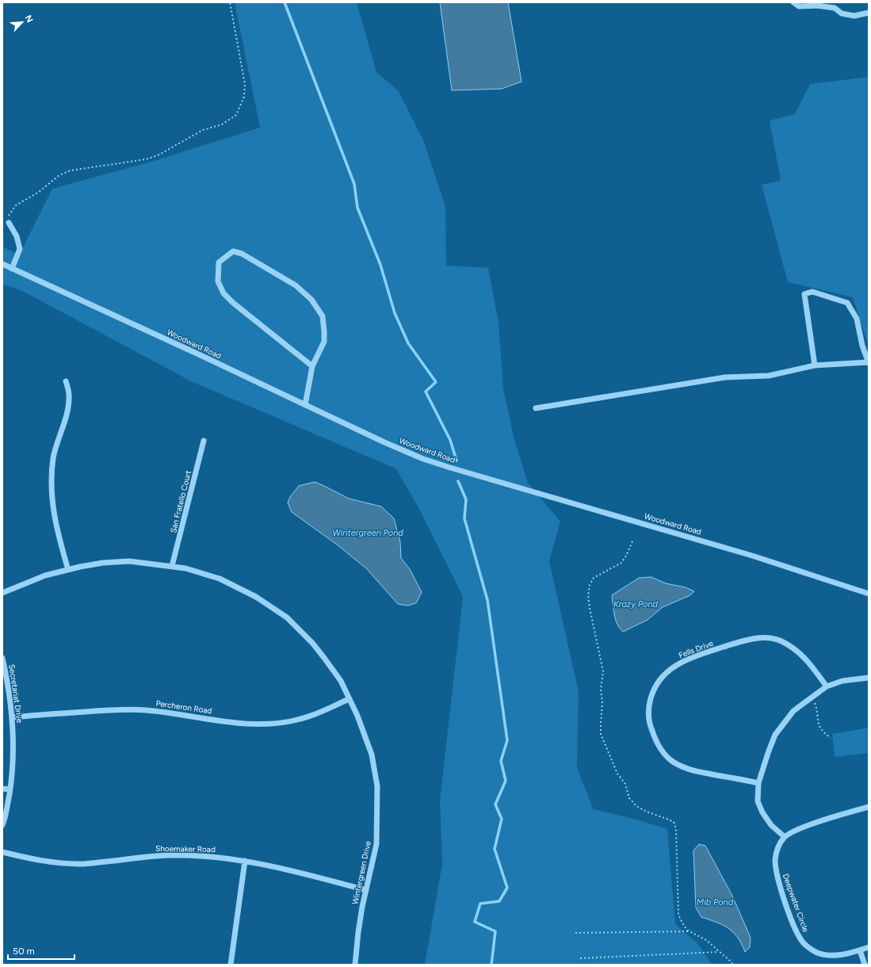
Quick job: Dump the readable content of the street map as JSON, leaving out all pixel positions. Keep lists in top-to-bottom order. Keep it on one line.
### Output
{"streets":{"street":["Woodward Road","San Fratello Court","Fells Drive","Secretariat Drive","Percheron Road","Shoemaker Road","Wintergreen Drive","Deepwater Circle"]},"crossings":[["San Fratello Court","Wintergreen Drive"],["Secretariat Drive","Percheron Road"],["Percheron Road","Wintergreen Drive"],["Shoemaker Road","Wintergreen Drive"]],"water":["Wintergreen Pond","Krazy Pond","Mib Pond"],"scale_bar":"50 m","north":"top right"}
